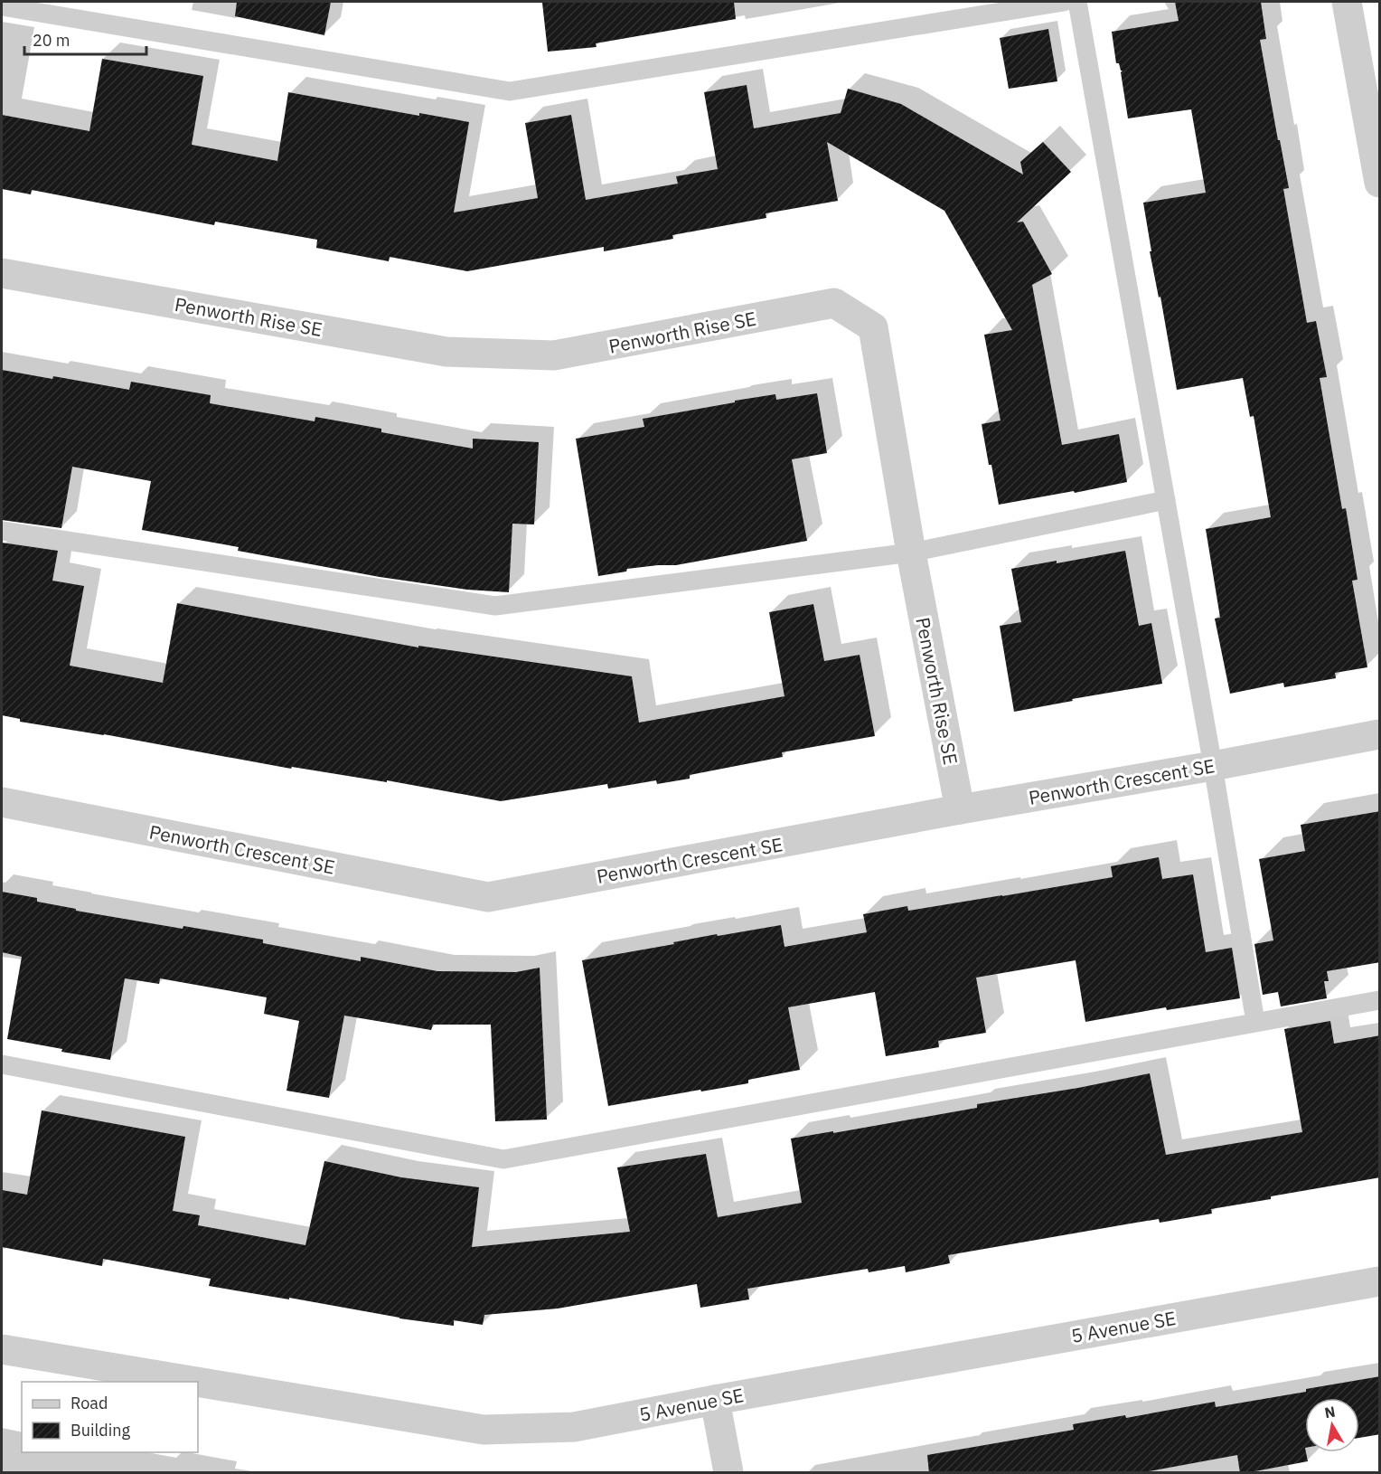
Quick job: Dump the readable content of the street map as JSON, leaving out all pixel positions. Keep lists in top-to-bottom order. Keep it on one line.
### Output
{"streets":{"street":["Penworth Rise SE","Penworth Crescent SE","5 Avenue SE"]},"crossings":[["Penworth Rise SE","Penworth Crescent SE"]],"legend":["Road","Building"],"scale_bar":"20 m","north":"top"}
